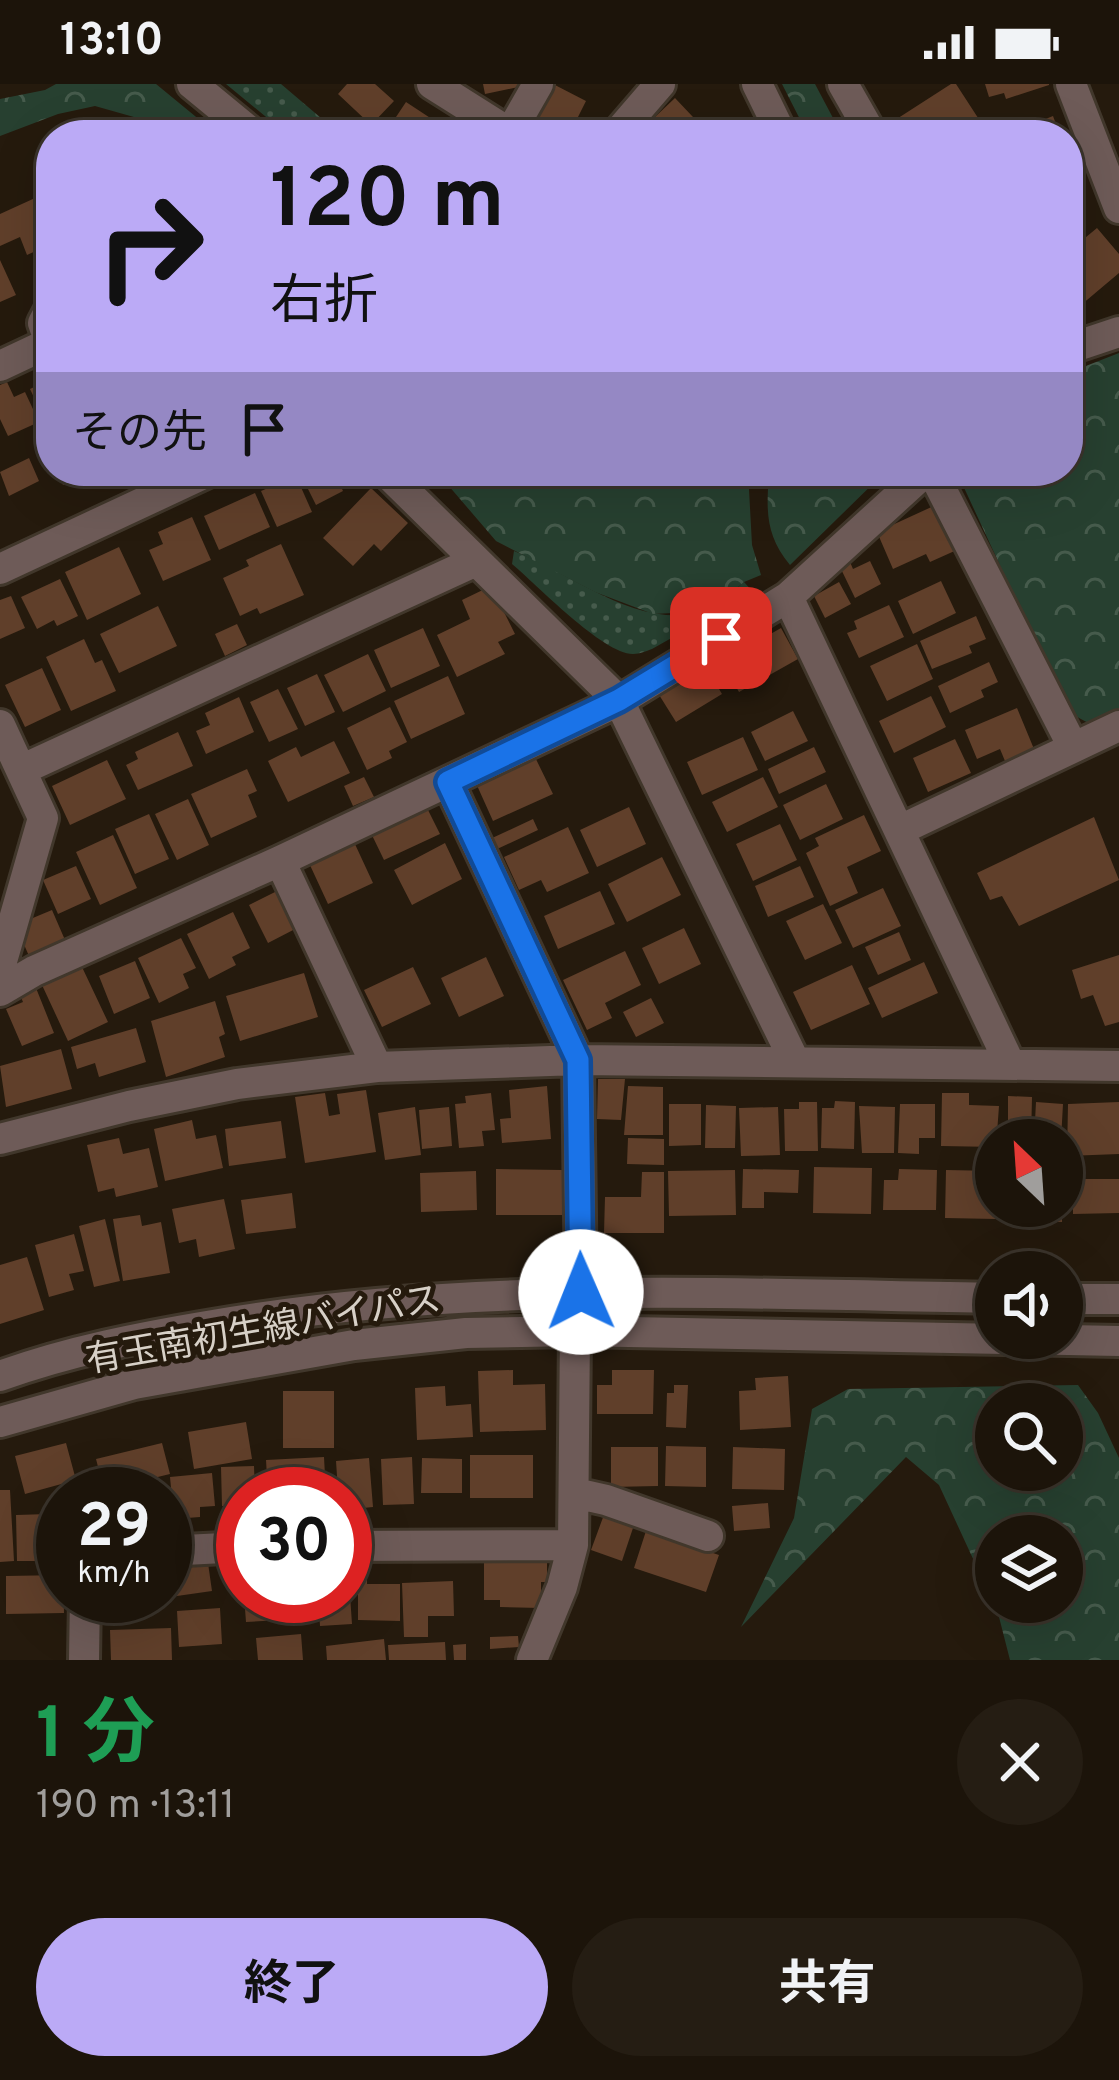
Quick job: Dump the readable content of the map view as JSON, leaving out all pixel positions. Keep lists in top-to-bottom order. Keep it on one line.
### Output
{"streets":{"street":["有玉南初生線バイパス"]},"north":"top left","page":{"status":"13:10","turn":["120 m","右折"],"then":"その先","speed":"29 km/h","limit":"30","heading":["1 分","190 m · 13:11"],"buttons":["終了","共有"]}}
